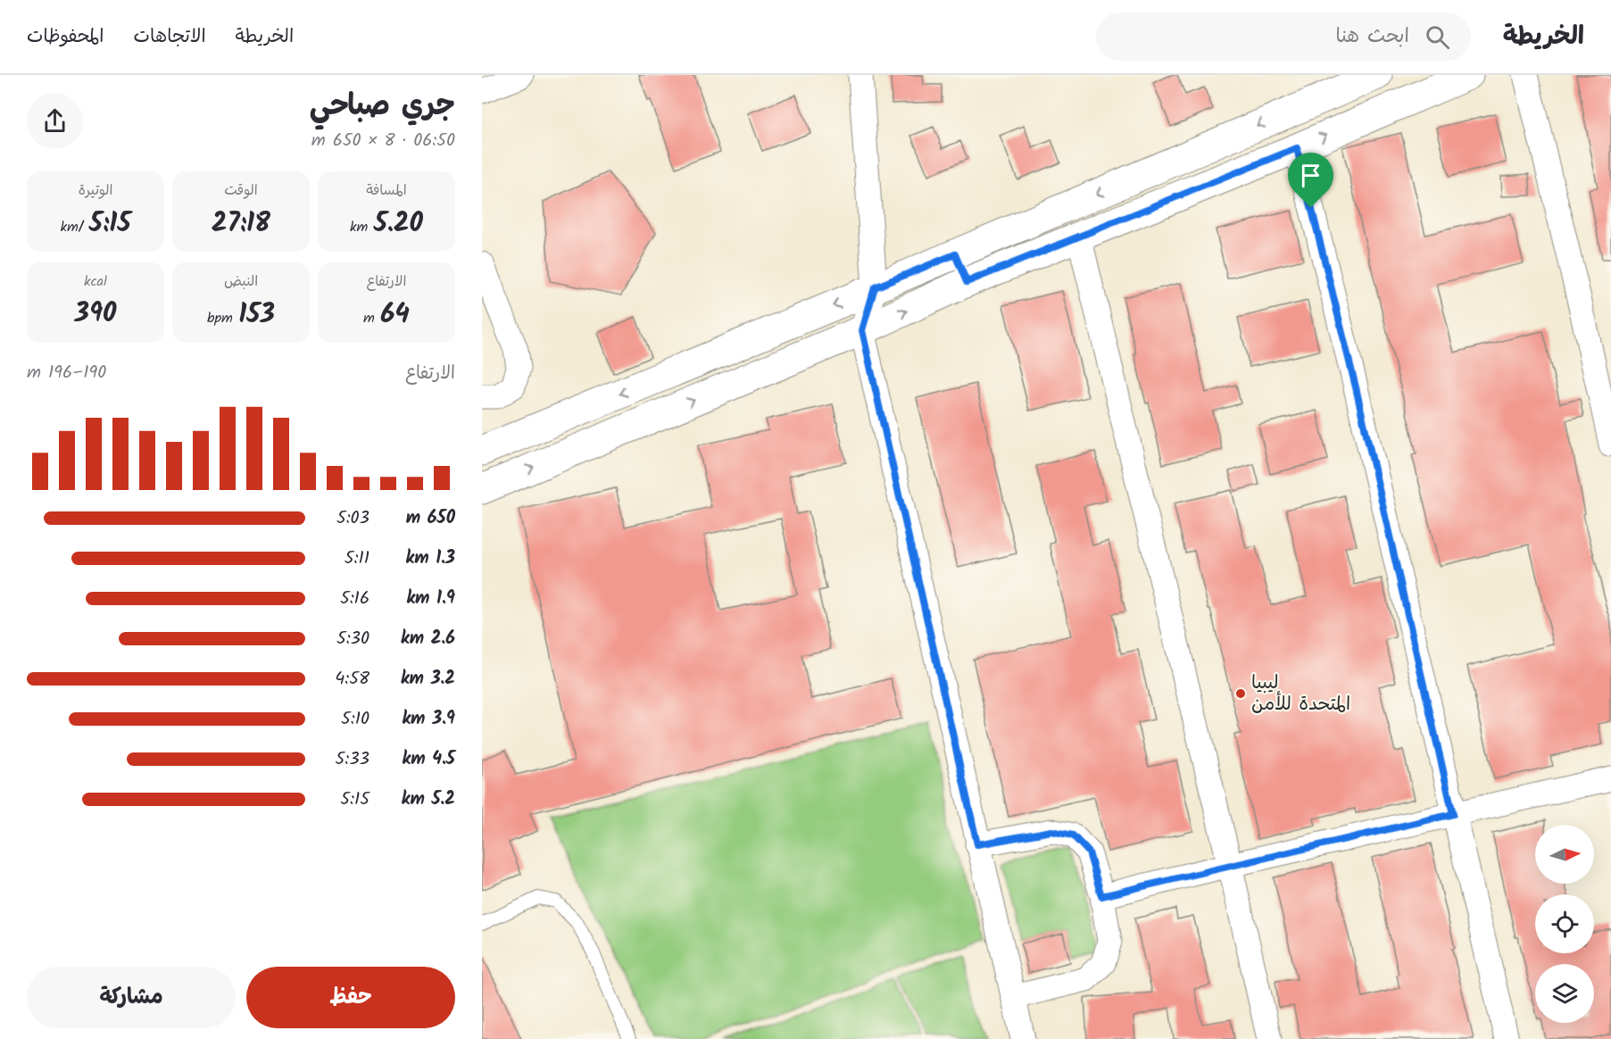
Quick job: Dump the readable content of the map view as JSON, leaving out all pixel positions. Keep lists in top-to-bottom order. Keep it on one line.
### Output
{"places":["ليبيا المتحدة للأمن"],"north":"right","page":{"header":"الخريطة","search":"ابحث هنا","nav":["الخريطة","الاتجاهات","المحفوظات"],"heading":["جري صباحي","06:50 · 8 × 650 m"],"stats":[["المسافة","5.20 km"],["الوقت","27:18"],["الوتيرة","5:15 /km"],["الارتفاع","64 m"],["النبض","153 bpm"],["kcal","390"]],"chart":["الارتفاع","190–196 m"],"list":[{"name":"650 m","note":"5:03"},{"name":"1.3 km","note":"5:11"},{"name":"1.9 km","note":"5:16"},{"name":"2.6 km","note":"5:30"},{"name":"3.2 km","note":"4:58"},{"name":"3.9 km","note":"5:10"},{"name":"4.5 km","note":"5:33"},{"name":"5.2 km","note":"5:15"}],"buttons":["حفظ","مشاركة"]}}
